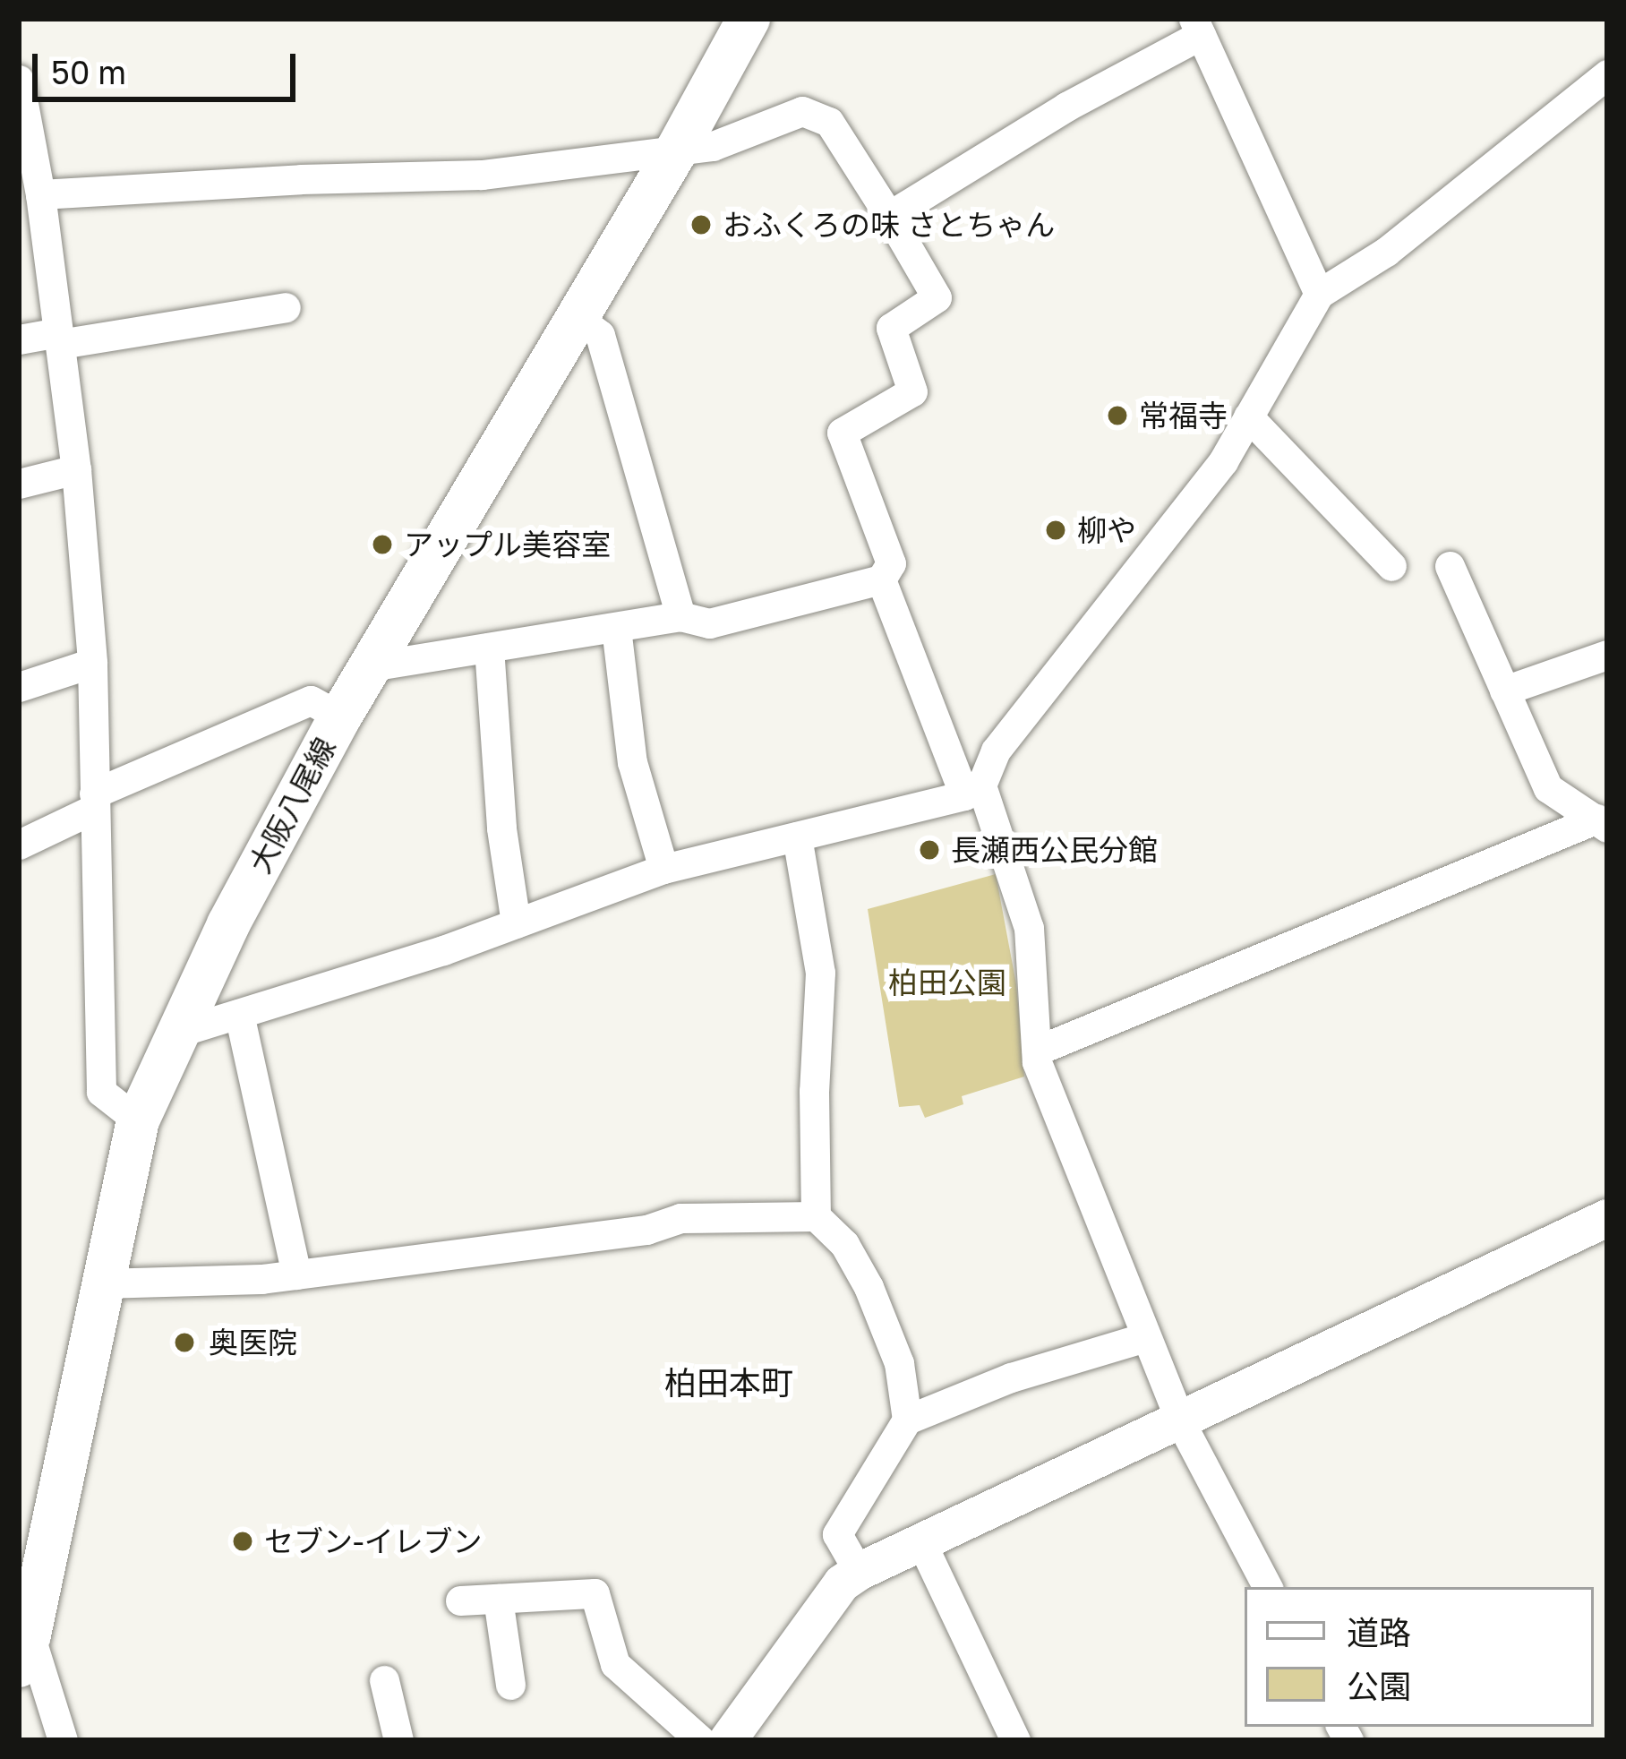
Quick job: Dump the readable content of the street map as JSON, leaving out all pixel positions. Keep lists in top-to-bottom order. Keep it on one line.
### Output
{"streets":{"main road":["大阪八尾線"]},"districts":["柏田本町"],"parks":["柏田公園"],"places":["おふくろの味 さとちゃん","常福寺","柳や","アップル美容室","長瀬西公民分館","奥医院","セブン-イレブン"],"legend":["道路","公園"],"scale_bar":"50 m"}
